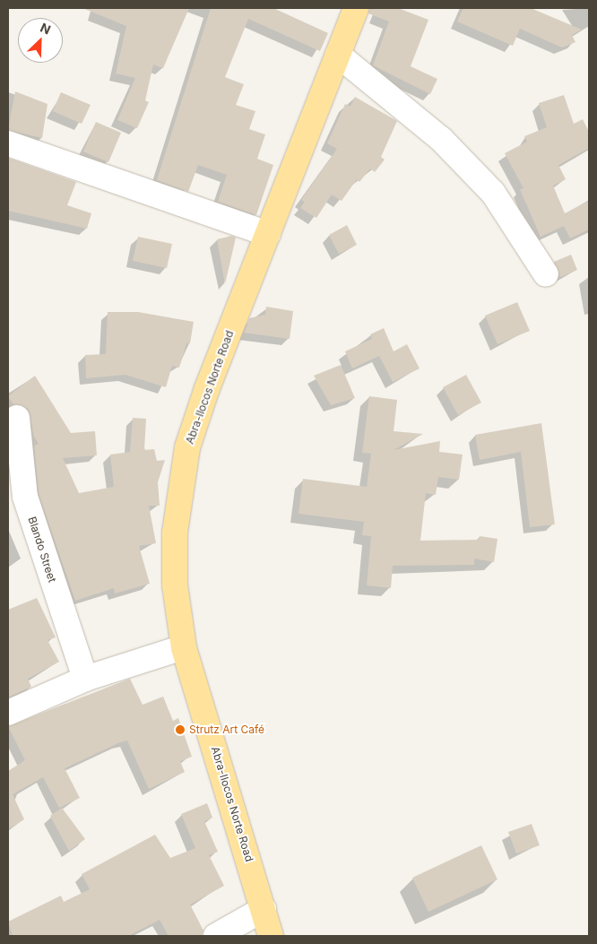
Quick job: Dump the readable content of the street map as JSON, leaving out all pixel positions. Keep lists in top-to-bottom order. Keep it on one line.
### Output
{"streets":{"main road":["Abra-Ilocos Norte Road"],"street":["Blando Street"]},"places":["Strutz Art Café"],"north":"top right"}
